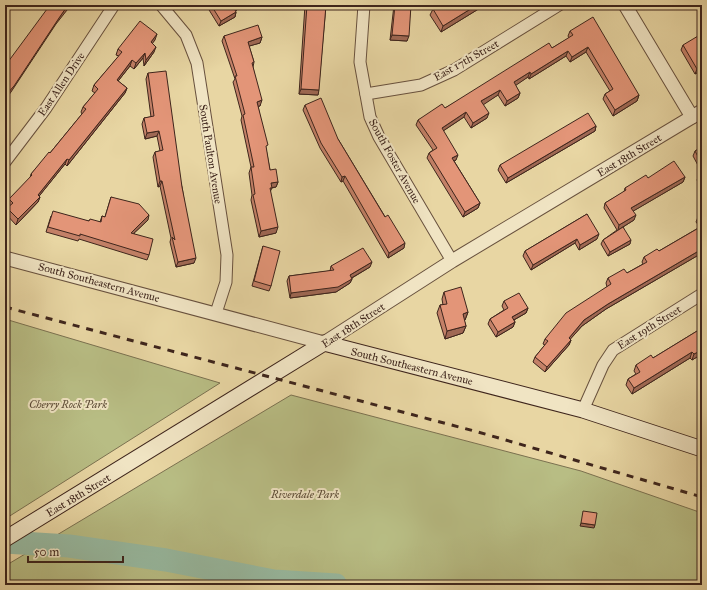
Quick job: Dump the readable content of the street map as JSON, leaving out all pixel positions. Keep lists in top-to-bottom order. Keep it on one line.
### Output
{"streets":{"main road":["East 18th Street","South Southeastern Avenue"],"street":["East 17th Street","East Allen Drive","South Paulton Avenue","South Foster Avenue","East 19th Street"]},"crossings":[["East 17th Street","South Foster Avenue"],["South Paulton Avenue","South Southeastern Avenue"],["East 18th Street","South Foster Avenue"],["East 18th Street","South Southeastern Avenue"],["South Southeastern Avenue","East 19th Street"]],"parks":["Cherry Rock Park","Riverdale Park"],"scale_bar":"50 m"}
